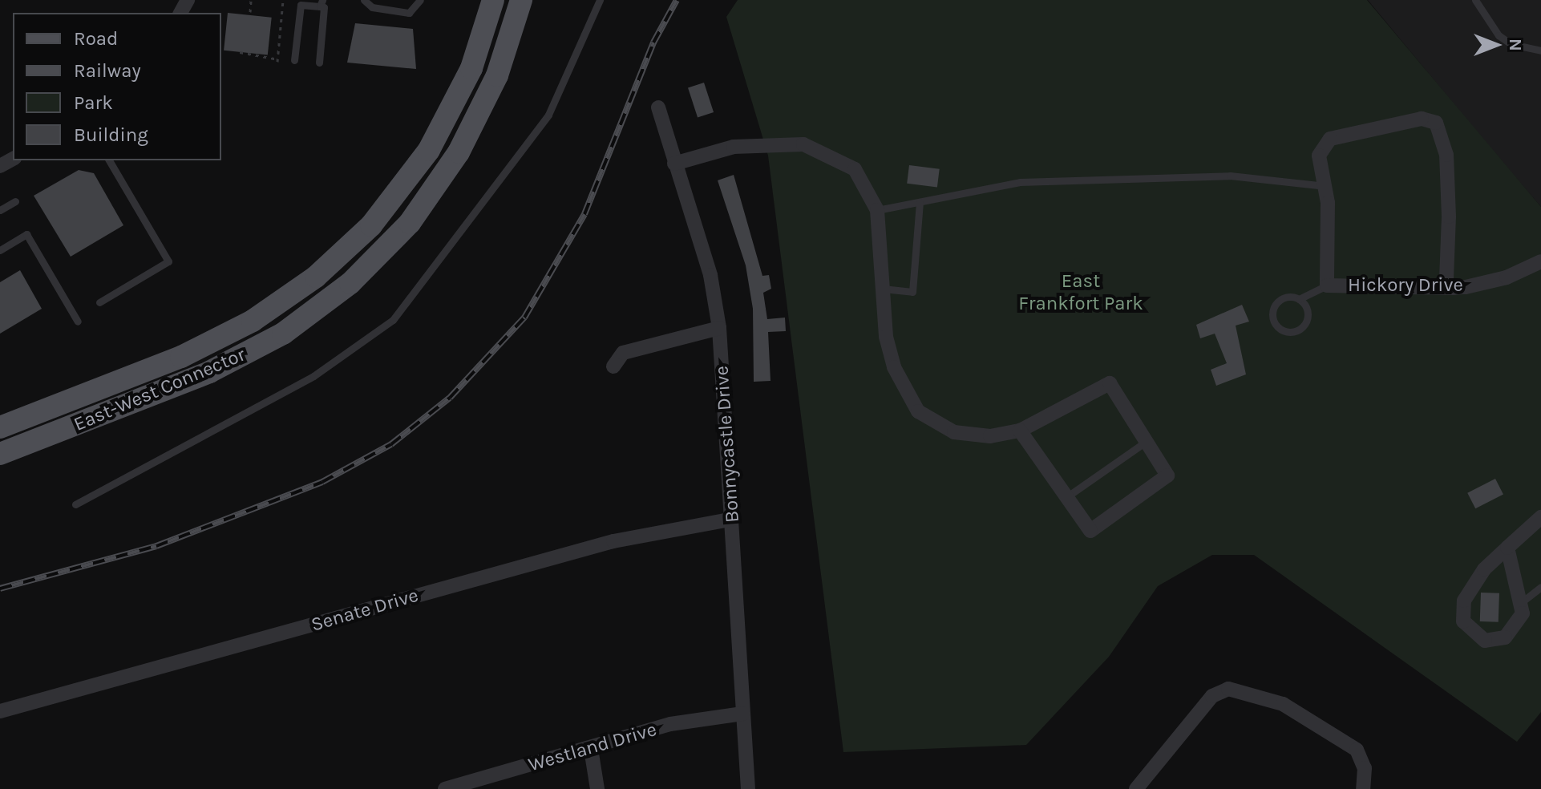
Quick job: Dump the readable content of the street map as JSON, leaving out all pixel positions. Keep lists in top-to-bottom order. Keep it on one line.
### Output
{"streets":{"main road":["East-West Connector"],"street":["Hickory Drive","Bonnycastle Drive","Senate Drive","Westland Drive"]},"crossings":[["Bonnycastle Drive","Senate Drive"],["Bonnycastle Drive","Westland Drive"]],"parks":["East Frankfort Park"],"legend":["Road","Railway","Park","Building"],"north":"right"}
